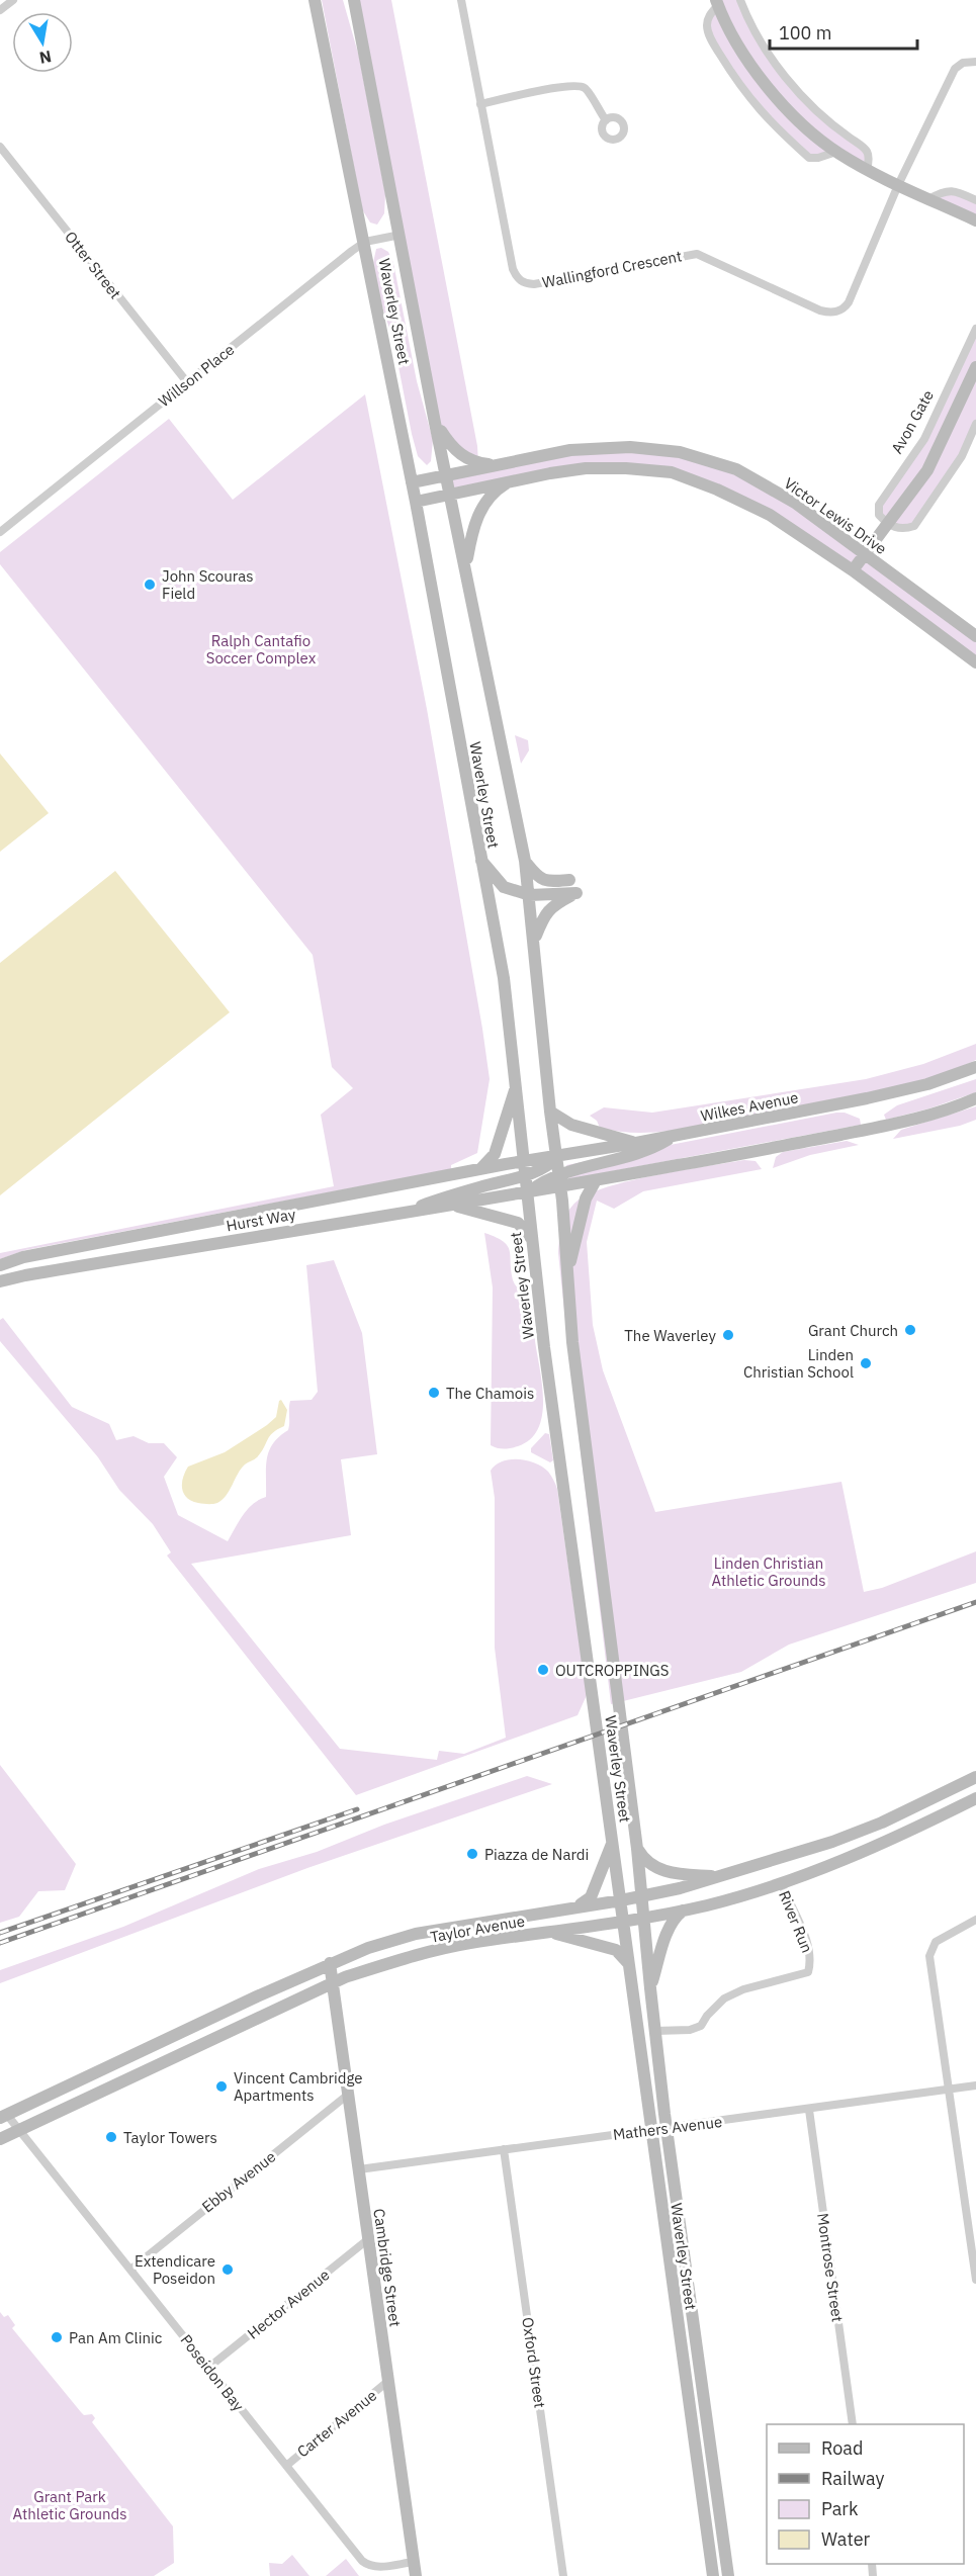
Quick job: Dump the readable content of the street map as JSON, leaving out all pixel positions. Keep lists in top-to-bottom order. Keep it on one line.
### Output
{"streets":{"main road":["Waverley Street","Victor Lewis Drive","Wilkes Avenue","Hurst Way","Taylor Avenue","Cambridge Street"],"street":["Otter Street","Wallingford Crescent","Willson Place","Avon Gate","River Run","Mathers Avenue","Ebby Avenue","Montrose Street","Hector Avenue","Oxford Street","Poseidon Bay","Carter Avenue"]},"crossings":[["Otter Street","Willson Place"],["Waverley Street","Willson Place"],["Waverley Street","Victor Lewis Drive"],["Waverley Street","Wilkes Avenue"],["Waverley Street","Hurst Way"],["Waverley Street","River Run"],["Waverley Street","Taylor Avenue"],["Waverley Street","Mathers Avenue"],["Wilkes Avenue","Hurst Way"],["River Run","Taylor Avenue"],["Taylor Avenue","Cambridge Street"],["Taylor Avenue","Poseidon Bay"],["Mathers Avenue","Cambridge Street"],["Mathers Avenue","Montrose Street"],["Mathers Avenue","Oxford Street"],["Ebby Avenue","Cambridge Street"],["Ebby Avenue","Poseidon Bay"],["Cambridge Street","Hector Avenue"],["Cambridge Street","Poseidon Bay"],["Cambridge Street","Carter Avenue"],["Hector Avenue","Poseidon Bay"],["Poseidon Bay","Carter Avenue"]],"parks":["Ralph Cantafio Soccer Complex","Linden Christian Athletic Grounds","Grant Park Athletic Grounds"],"places":["John Scouras Field","Grant Church","The Waverley","Linden Christian School","The Chamois","OUTCROPPINGS","Piazza de Nardi","Vincent Cambridge Apartments","Taylor Towers","Extendicare Poseidon","Pan Am Clinic"],"legend":["Road","Railway","Park","Water"],"scale_bar":"100 m","north":"bottom"}
